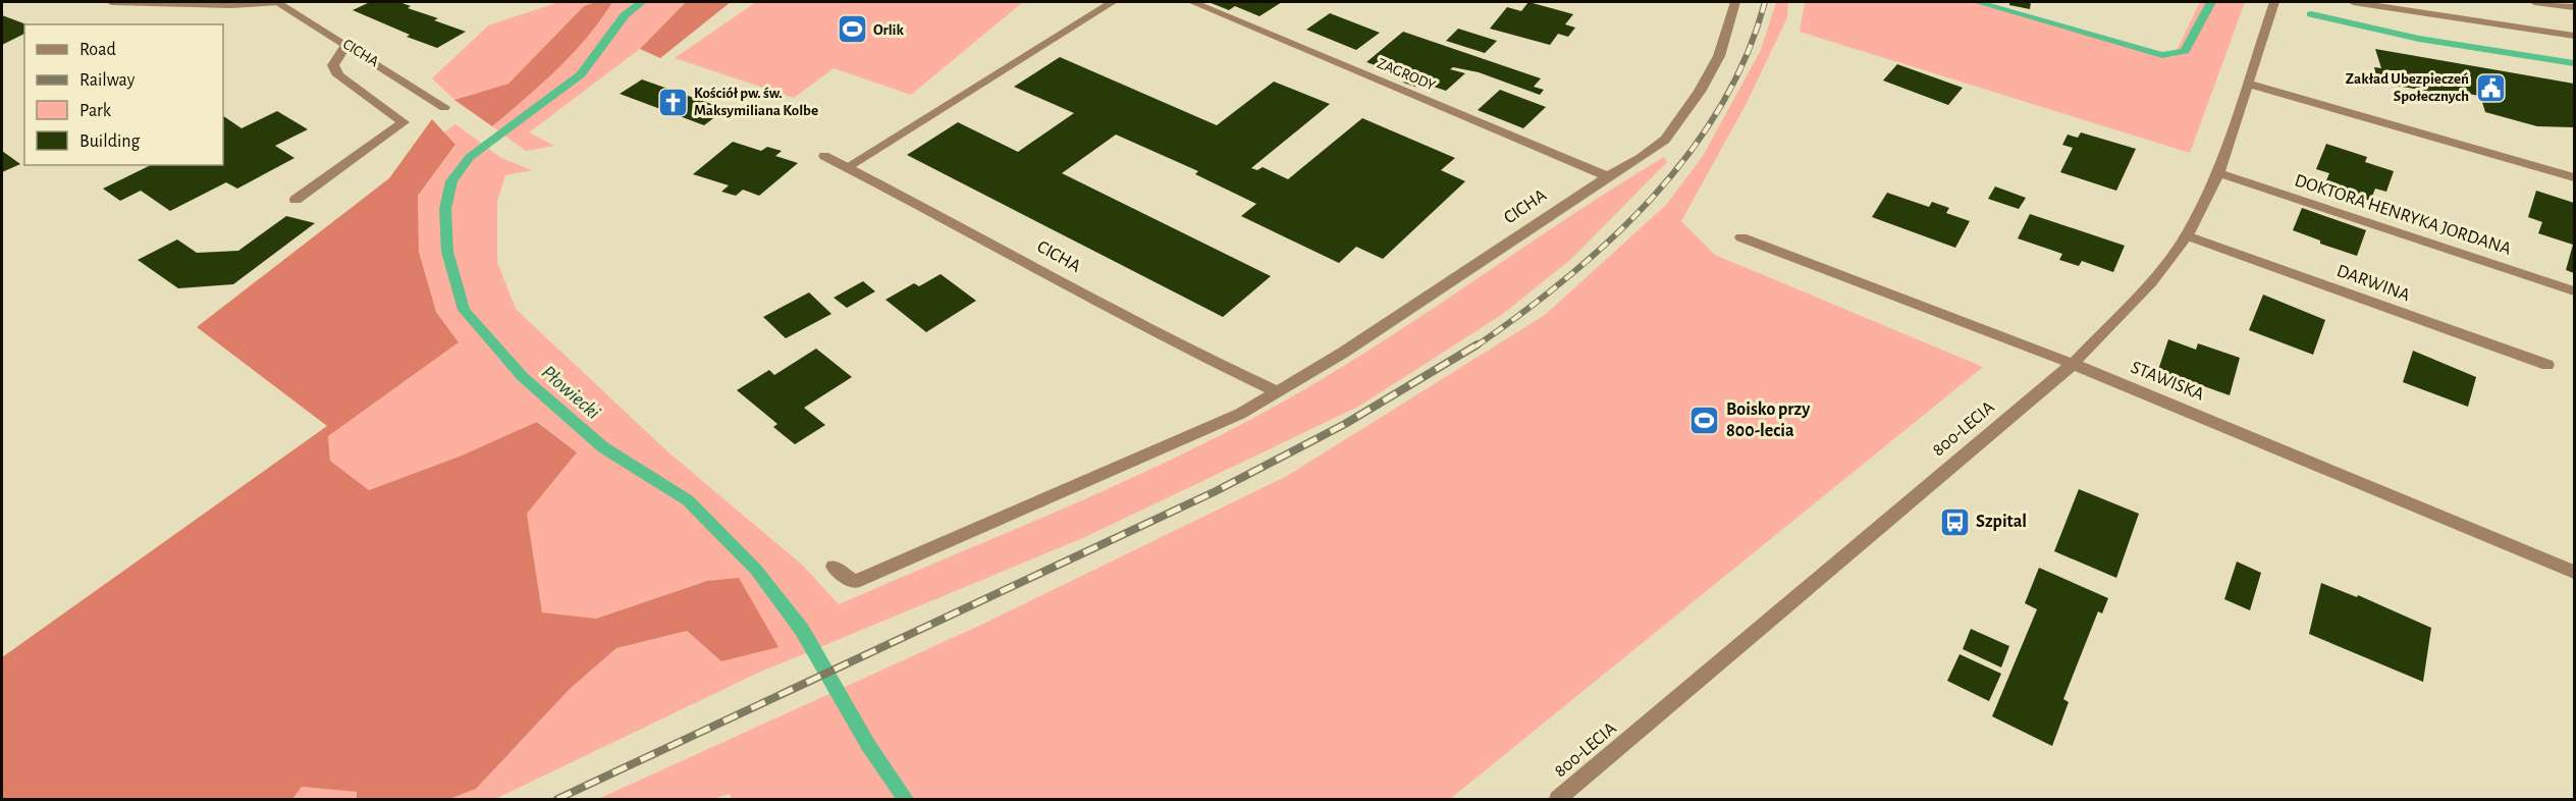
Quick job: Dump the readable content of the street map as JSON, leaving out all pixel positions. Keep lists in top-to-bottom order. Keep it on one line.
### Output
{"streets":{"street":["CICHA","ZAGRODY","DOKTORA HENRYKA JORDANA","DARWINA","STAWISKA","800-LECIA"]},"crossings":[["CICHA","ZAGRODY"],["DOKTORA HENRYKA JORDANA","800-LECIA"],["DARWINA","800-LECIA"],["STAWISKA","800-LECIA"]],"water":["Płowiecki"],"places":{"sports":["Orlik","Boisko przy 800-lecia"],"public building":["Zakład Ubezpieczeń Społecznych"],"church":["Kościół pw. św. Maksymiliana Kolbe"],"bus stop":["Szpital"]},"legend":["Road","Railway","Park","Building"]}
